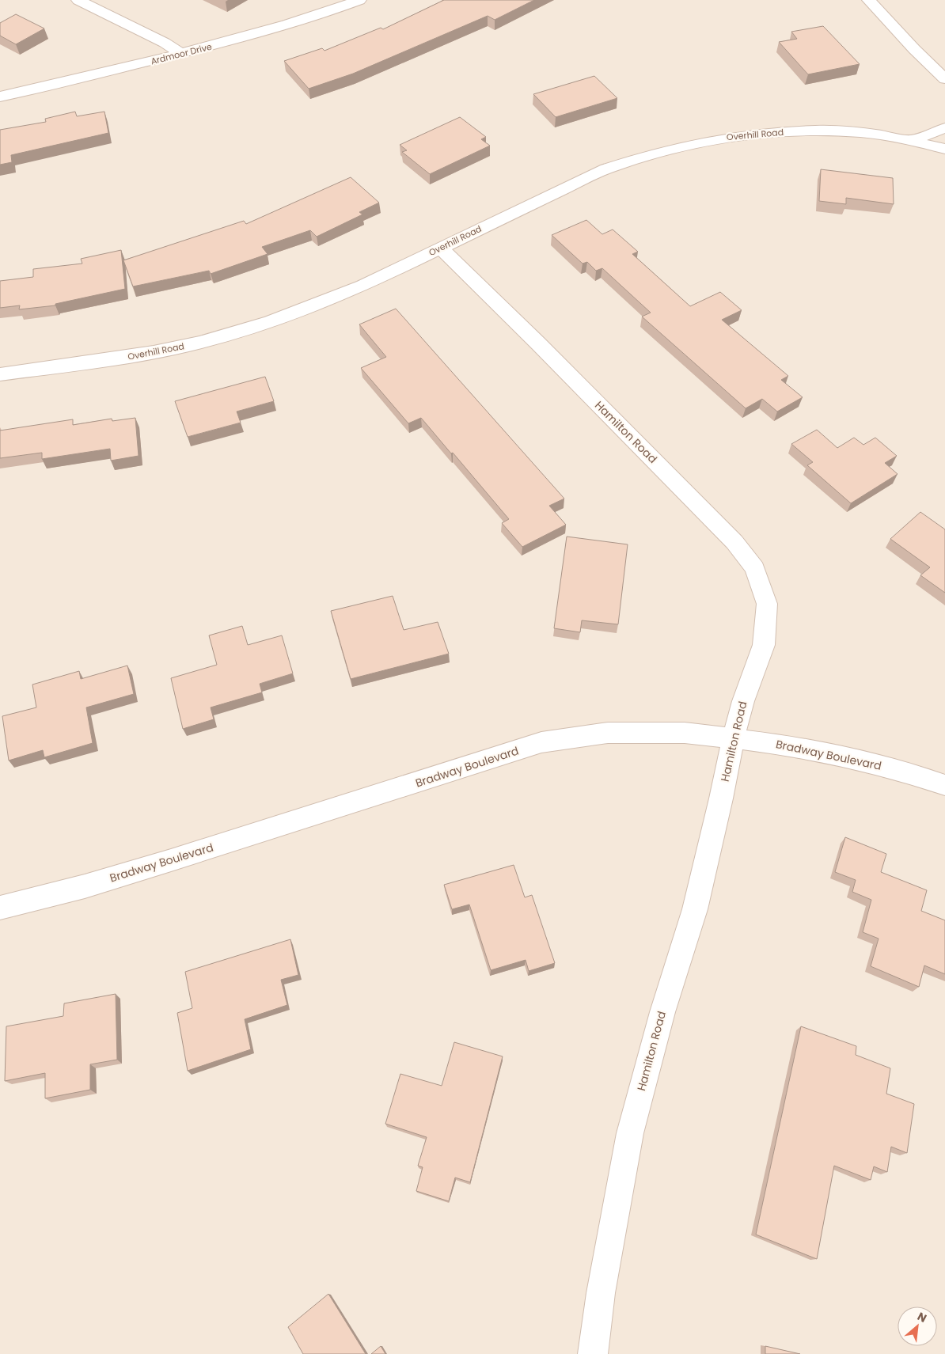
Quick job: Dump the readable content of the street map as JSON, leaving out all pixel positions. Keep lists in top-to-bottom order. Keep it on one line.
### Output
{"streets":{"street":["Ardmoor Drive","Overhill Road","Hamilton Road","Bradway Boulevard"]},"crossings":[["Overhill Road","Hamilton Road"],["Hamilton Road","Bradway Boulevard"]],"north":"top right"}
